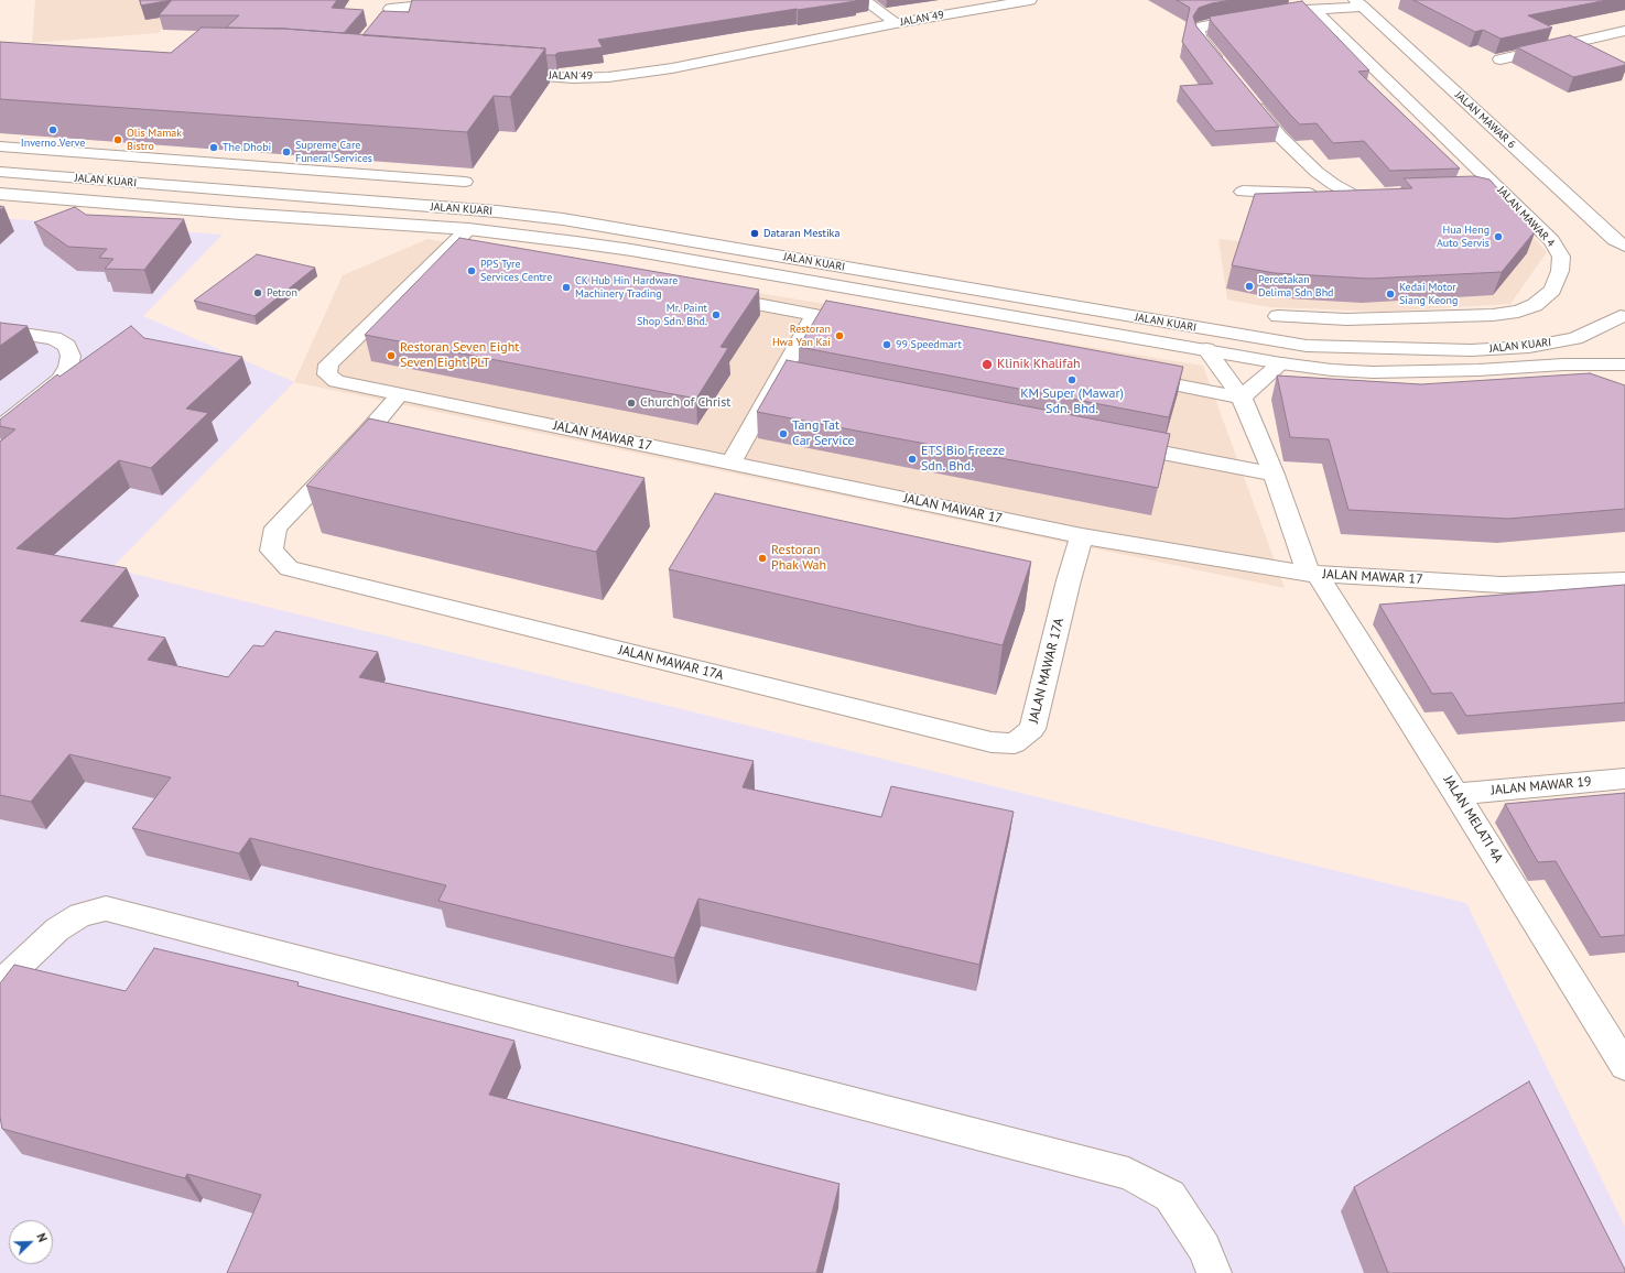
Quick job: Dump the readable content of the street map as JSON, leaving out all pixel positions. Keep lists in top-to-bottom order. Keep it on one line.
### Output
{"streets":{"street":["JALAN 49","JALAN MAWAR 6","JALAN KUARI","JALAN MAWAR 4","JALAN MAWAR 17","JALAN MAWAR 17A","JALAN MAWAR 19","JALAN MELATI 4A"]},"crossings":[["JALAN KUARI","JALAN MAWAR 17"],["JALAN MAWAR 17","JALAN MAWAR 17A"],["JALAN MAWAR 17","JALAN MELATI 4A"],["JALAN MAWAR 19","JALAN MELATI 4A"]],"places":["Inverno Verve","Olis Mamak Bistro","The Dhobi","Supreme Care Funeral Services","Dataran Mestika","Hua Heng Auto Servis","PPS Tyre Services Centre","Percetakan Delima Sdn Bhd","CK Hub Hin Hardware Machinery Trading","Petron","Kedai Motor Siang Keong","Mr. Paint Shop Sdn. Bhd.","Restoran Hwa Yan Kai","99 Speedmart","Restoran Seven Eight Seven Eight PLT","Klinik Khalifah","KM Super (Mawar) Sdn. Bhd.","Church of Christ","Tang Tat Car Service","ETS Bio Freeze Sdn. Bhd.","Restoran Phak Wah"],"north":"top right"}
